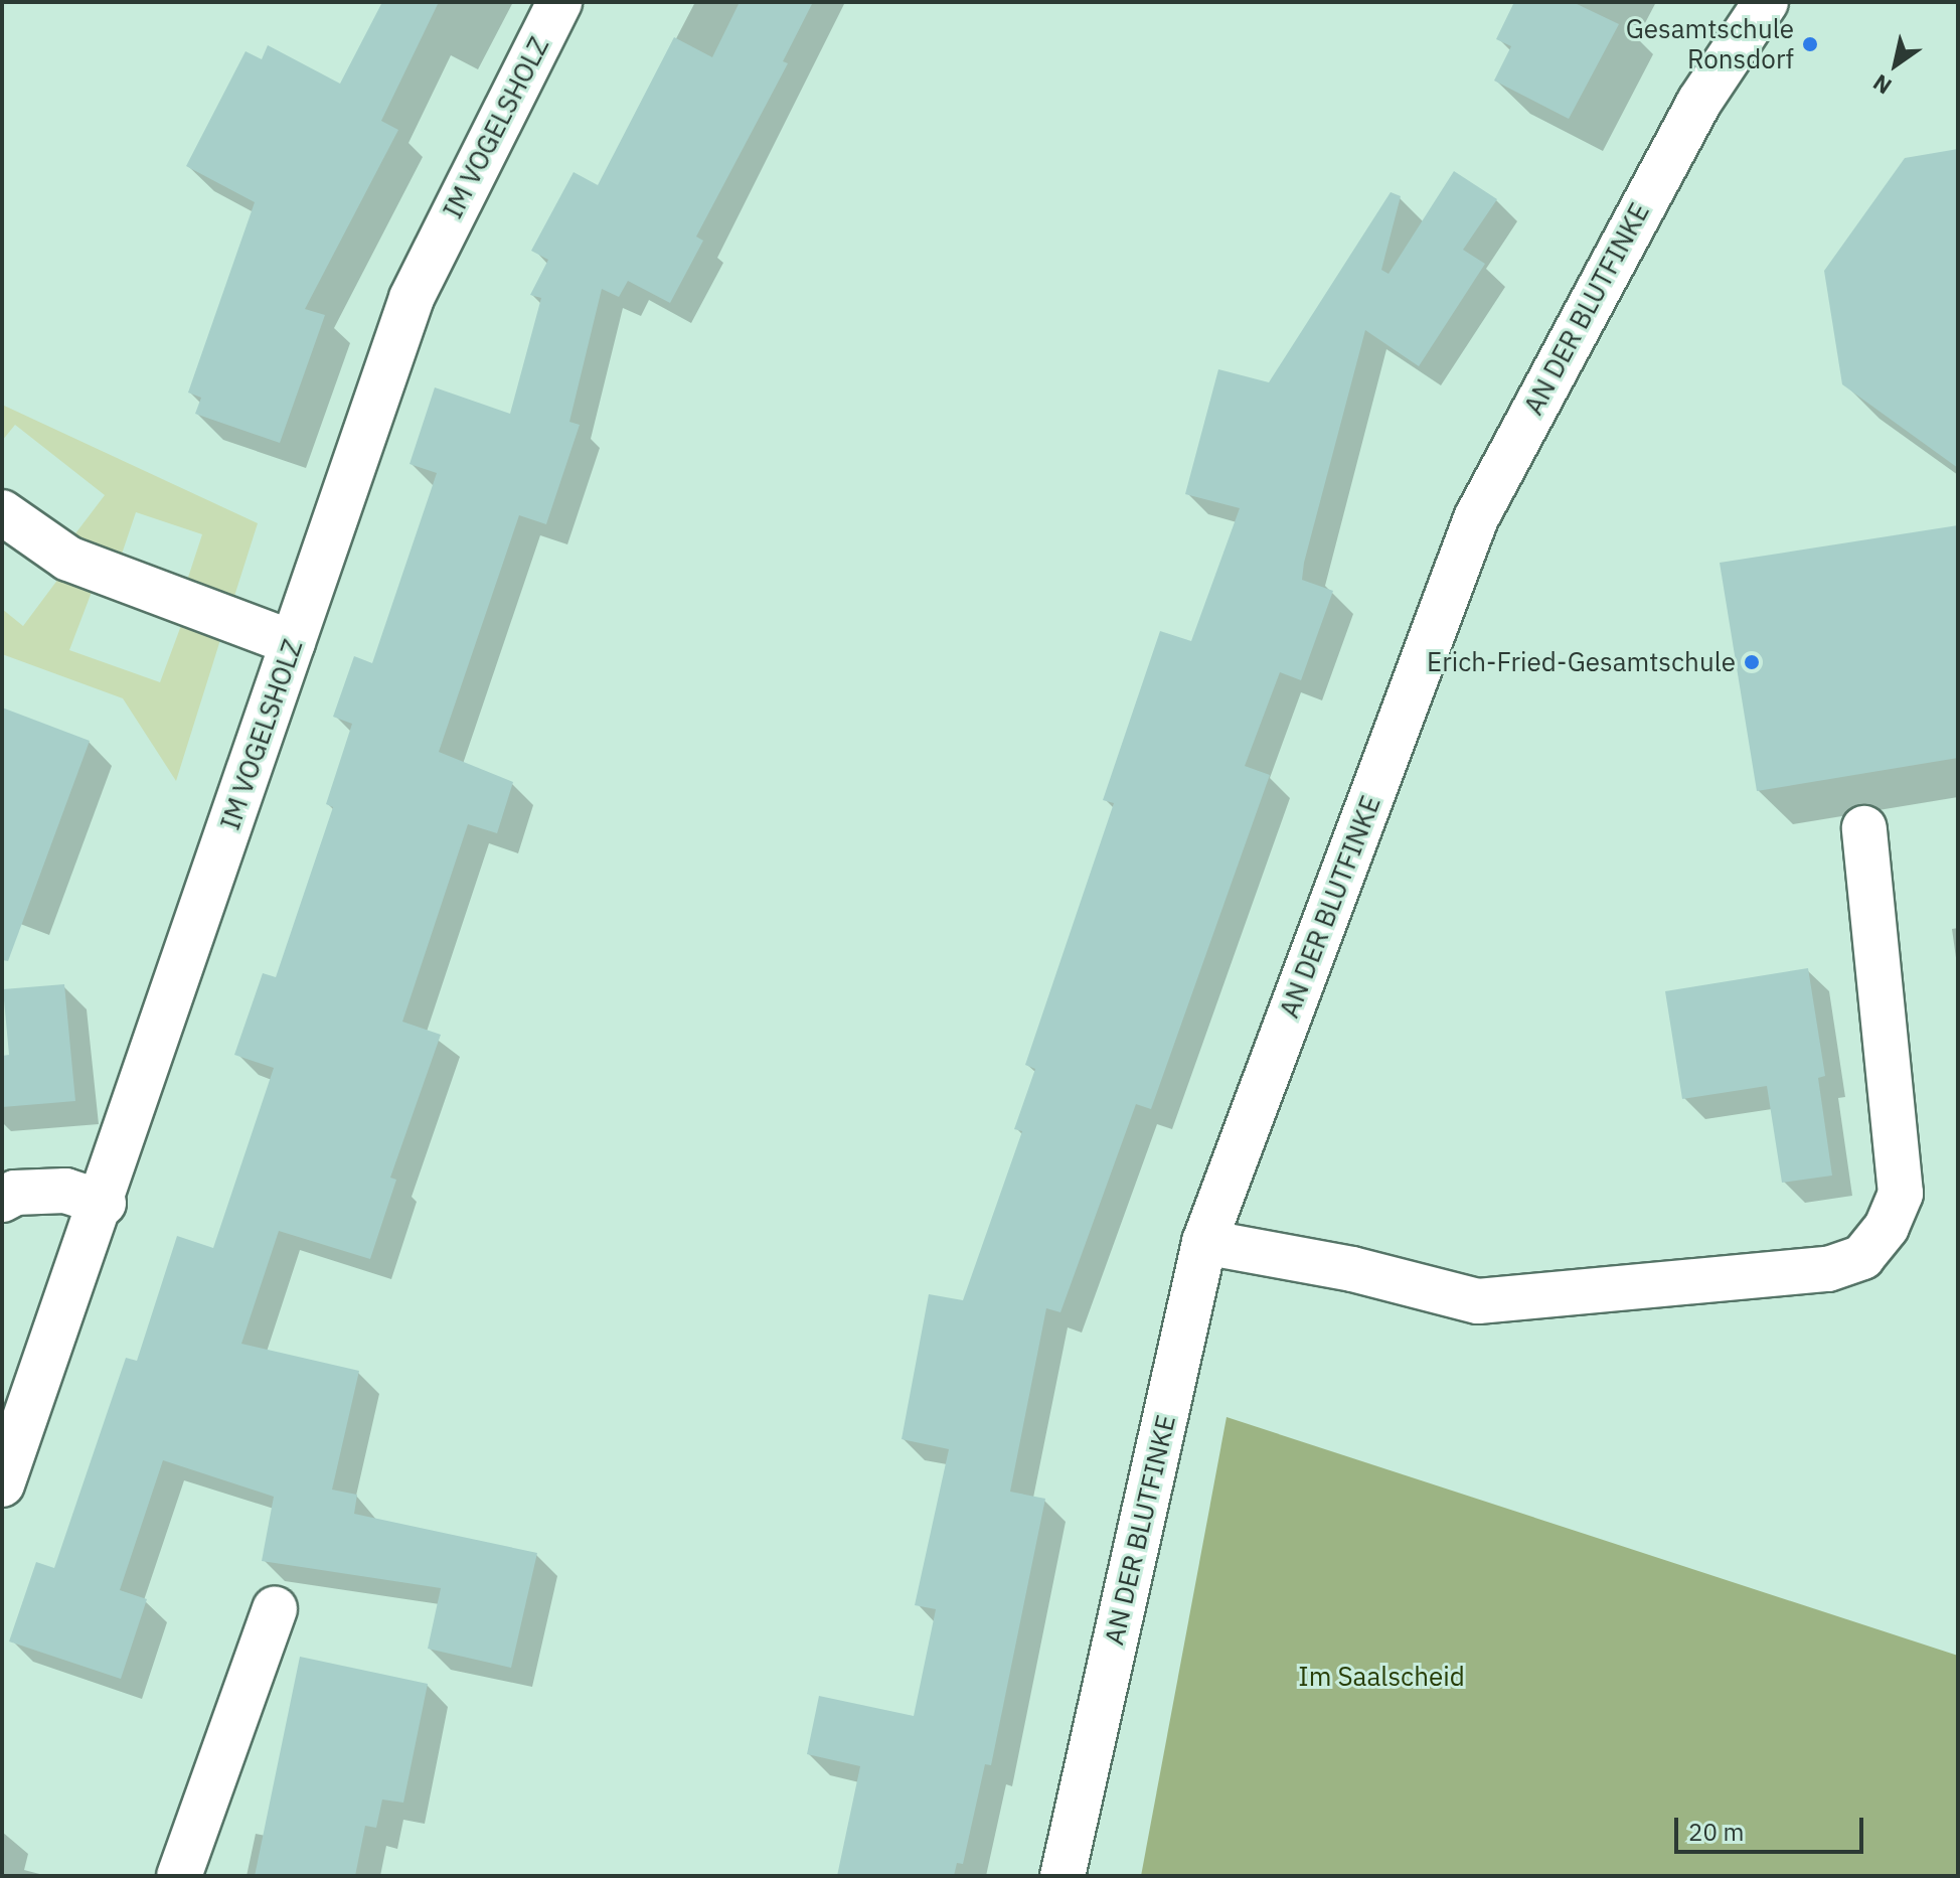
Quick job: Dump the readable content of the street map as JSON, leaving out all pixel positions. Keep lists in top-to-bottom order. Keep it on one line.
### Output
{"streets":{"street":["IM VOGELSHOLZ","AN DER BLUTFINKE"]},"parks":["Im Saalscheid"],"places":["Gesamtschule Ronsdorf","Erich-Fried-Gesamtschule"],"scale_bar":"20 m","north":"bottom left"}
